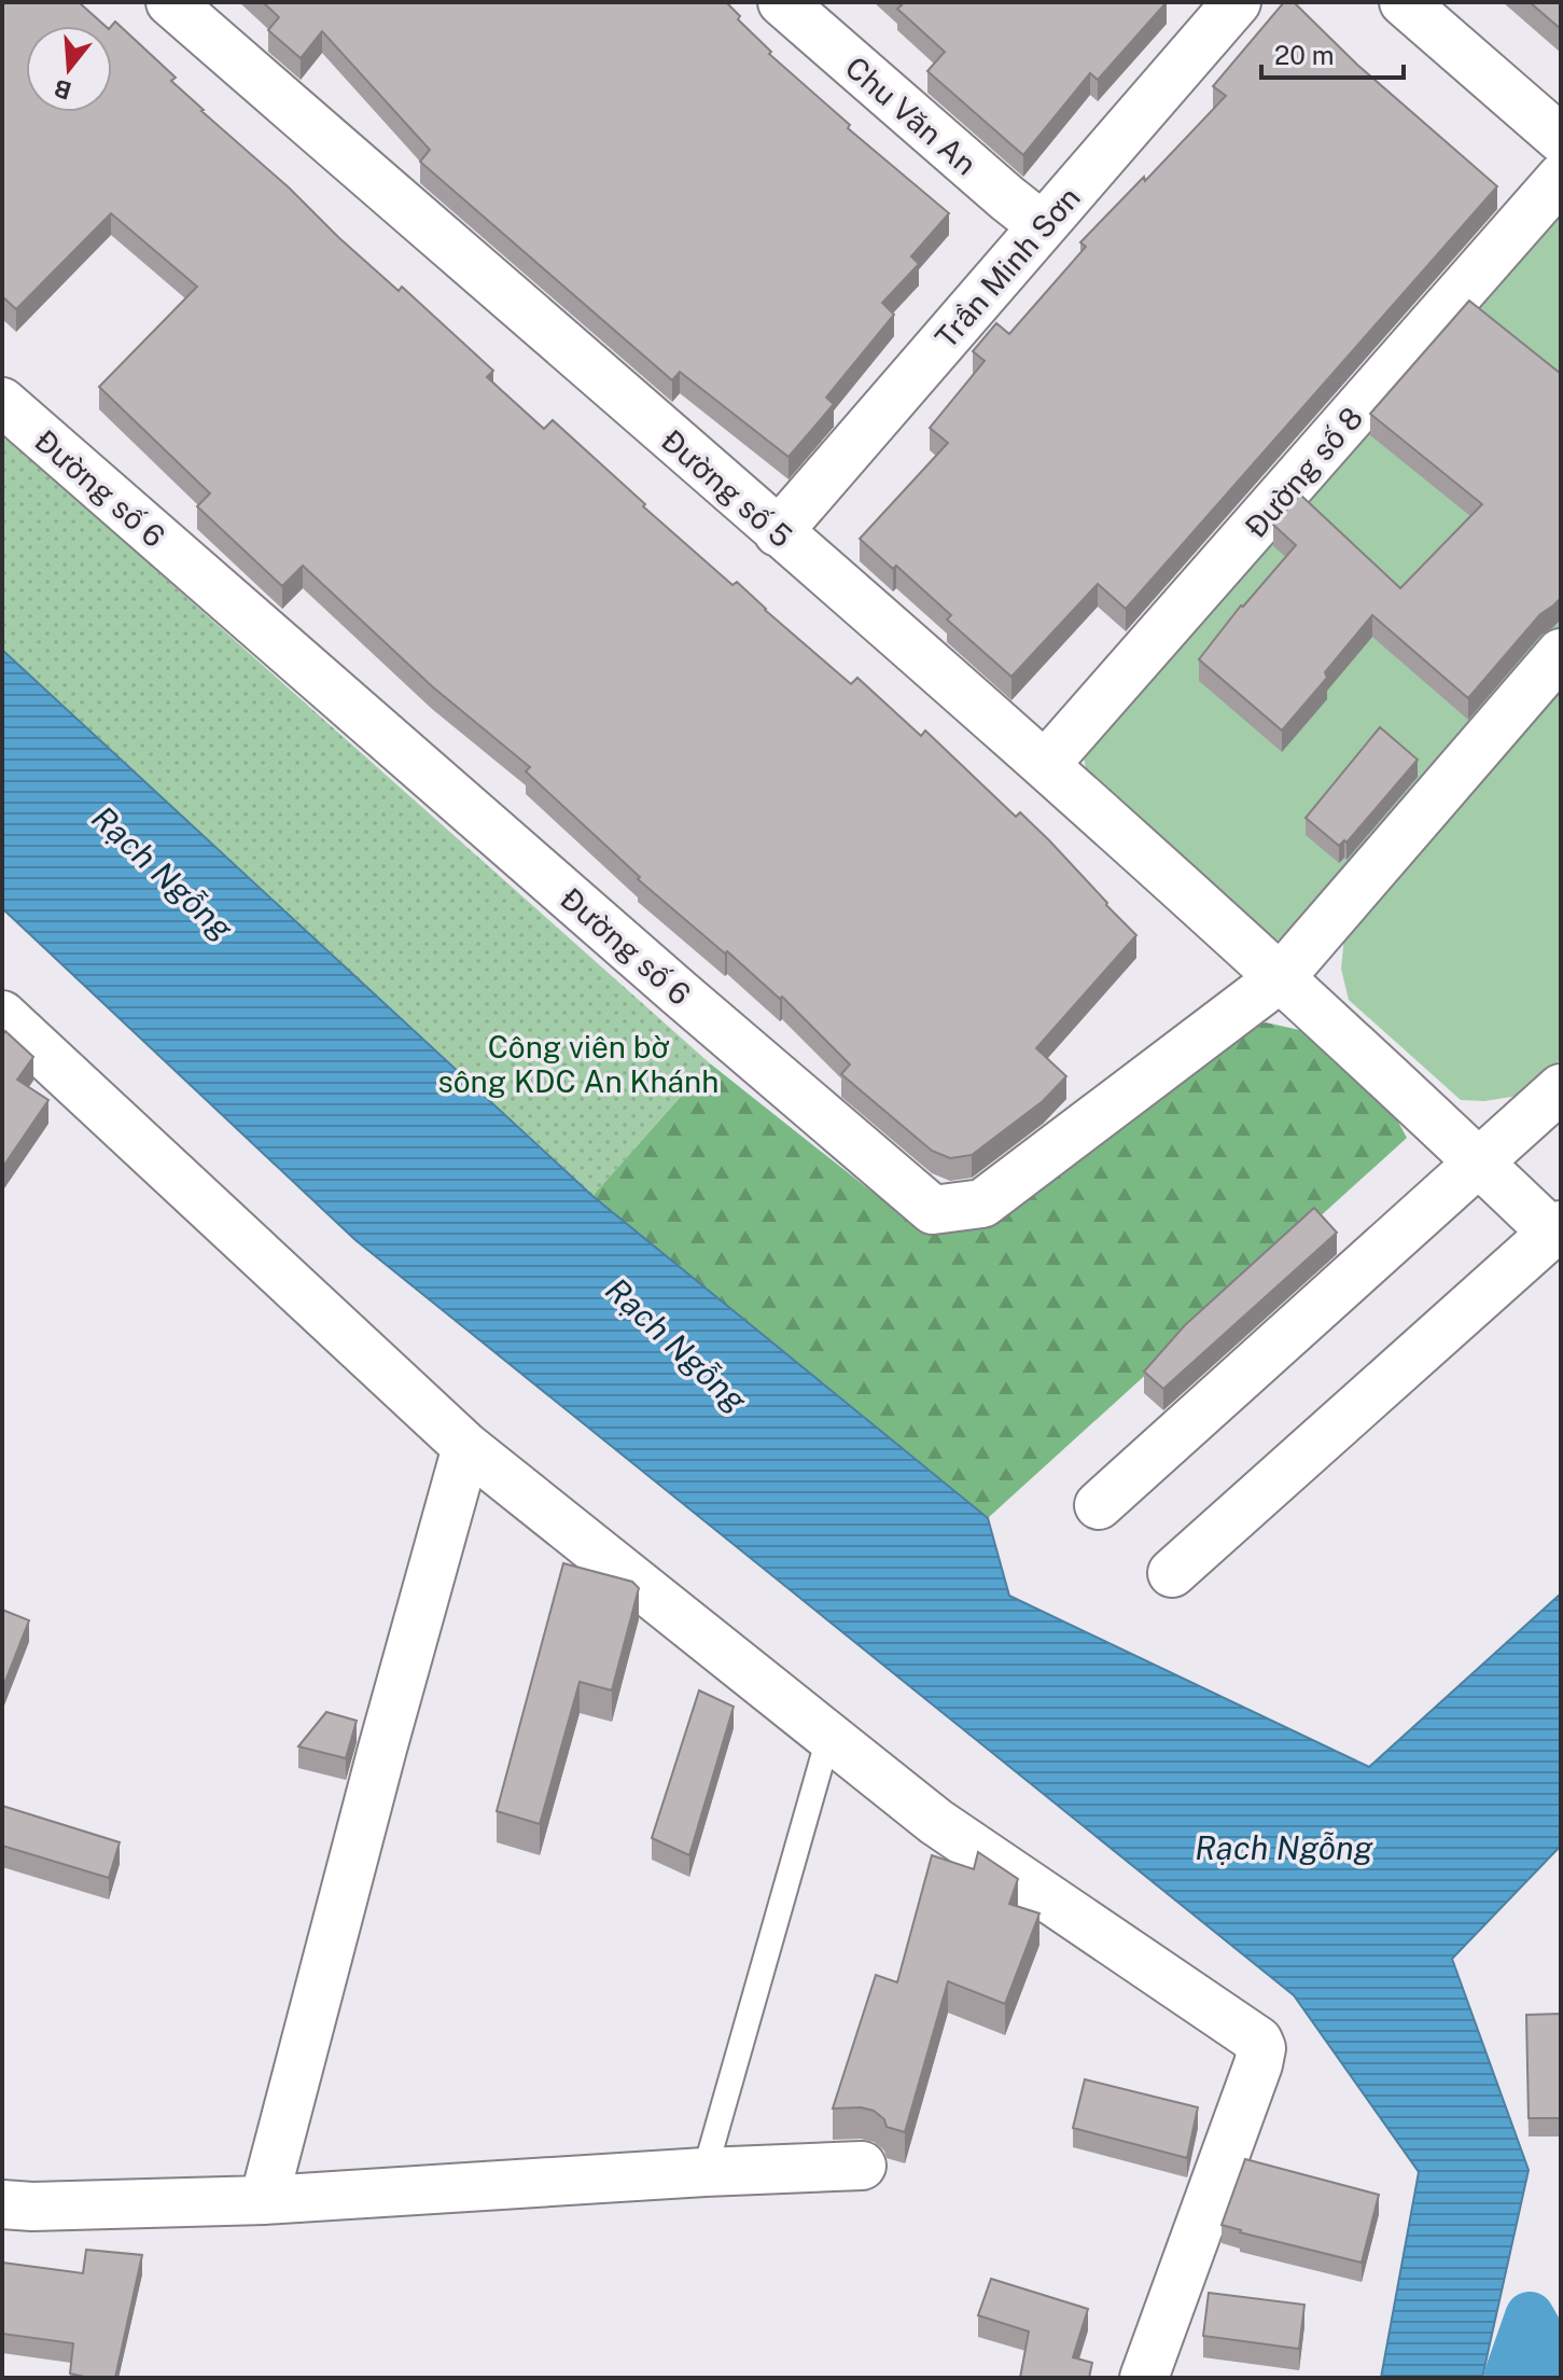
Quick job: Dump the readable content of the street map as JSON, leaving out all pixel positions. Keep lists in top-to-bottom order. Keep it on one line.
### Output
{"streets":{"street":["Chu Văn An","Trần Minh Sơn","Đường số 8","Đường số 6","Đường số 5"]},"crossings":[["Chu Văn An","Trần Minh Sơn"],["Trần Minh Sơn","Đường số 5"],["Đường số 8","Đường số 5"],["Đường số 6","Đường số 5"]],"water":["Rạch Ngỗng"],"parks":["Công viên bờ sông KDC An Khánh"],"scale_bar":"20 m","north":"bottom"}
